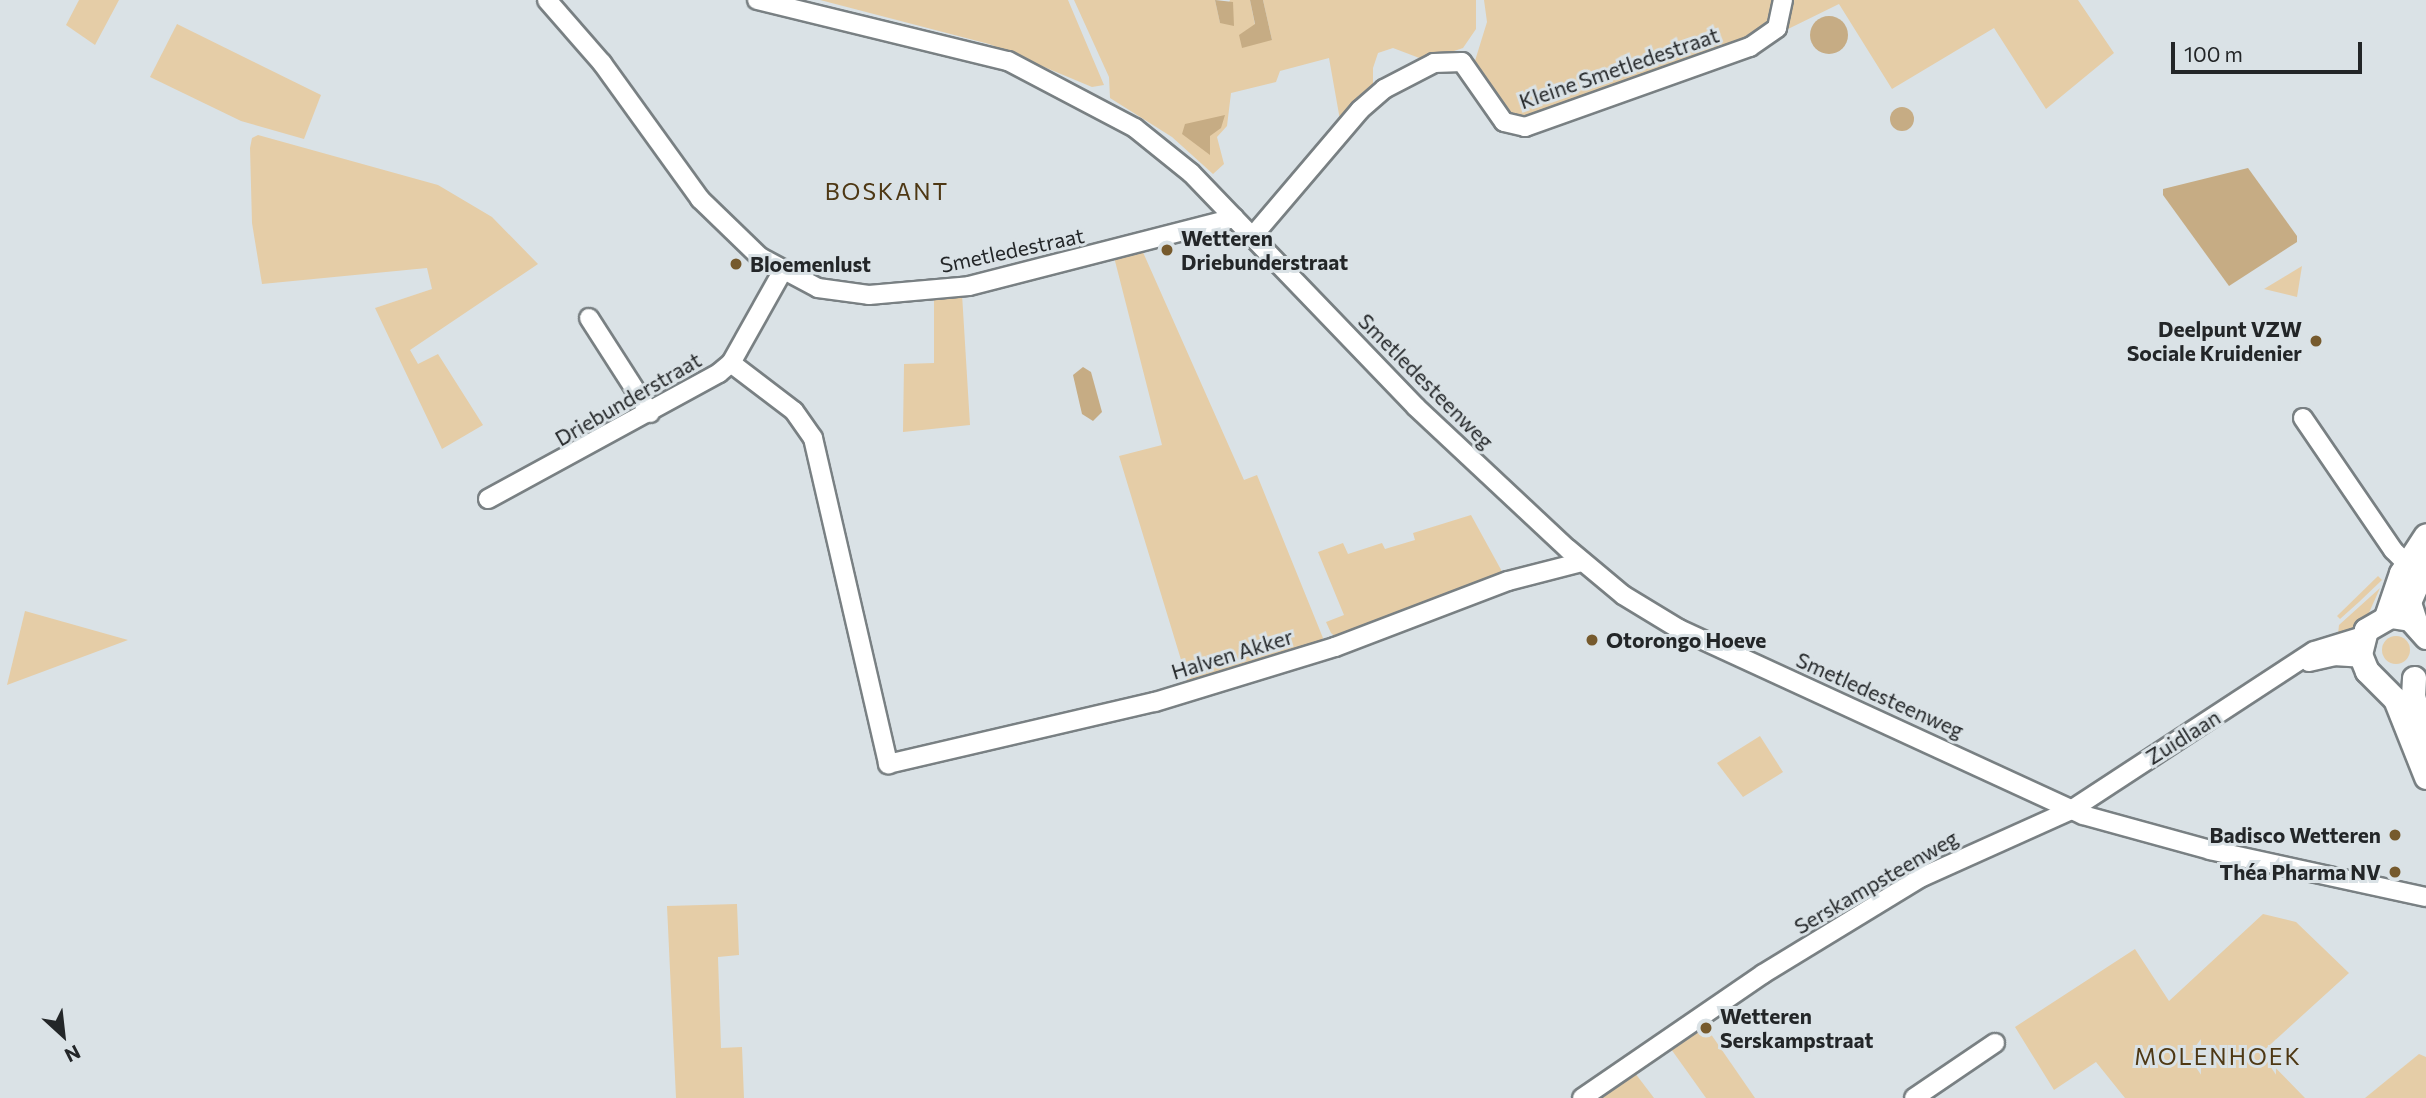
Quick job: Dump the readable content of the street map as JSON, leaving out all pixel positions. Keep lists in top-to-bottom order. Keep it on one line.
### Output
{"streets":{"street":["Kleine Smetledestraat","Smetledestraat","Smetledesteenweg","Driebunderstraat","Halven Akker","Zuidlaan","Serskampsteenweg"]},"crossings":[["Kleine Smetledestraat","Smetledesteenweg"],["Smetledestraat","Smetledesteenweg"],["Smetledestraat","Driebunderstraat"],["Smetledesteenweg","Halven Akker"],["Smetledesteenweg","Zuidlaan"],["Smetledesteenweg","Serskampsteenweg"],["Driebunderstraat","Halven Akker"],["Zuidlaan","Serskampsteenweg"]],"districts":["BOSKANT","MOLENHOEK"],"places":["Wetteren Driebunderstraat","Bloemenlust","Deelpunt VZW Sociale Kruidenier","Otorongo Hoeve","Badisco Wetteren","Théa Pharma NV","Wetteren Serskampstraat"],"scale_bar":"100 m","north":"bottom right"}
